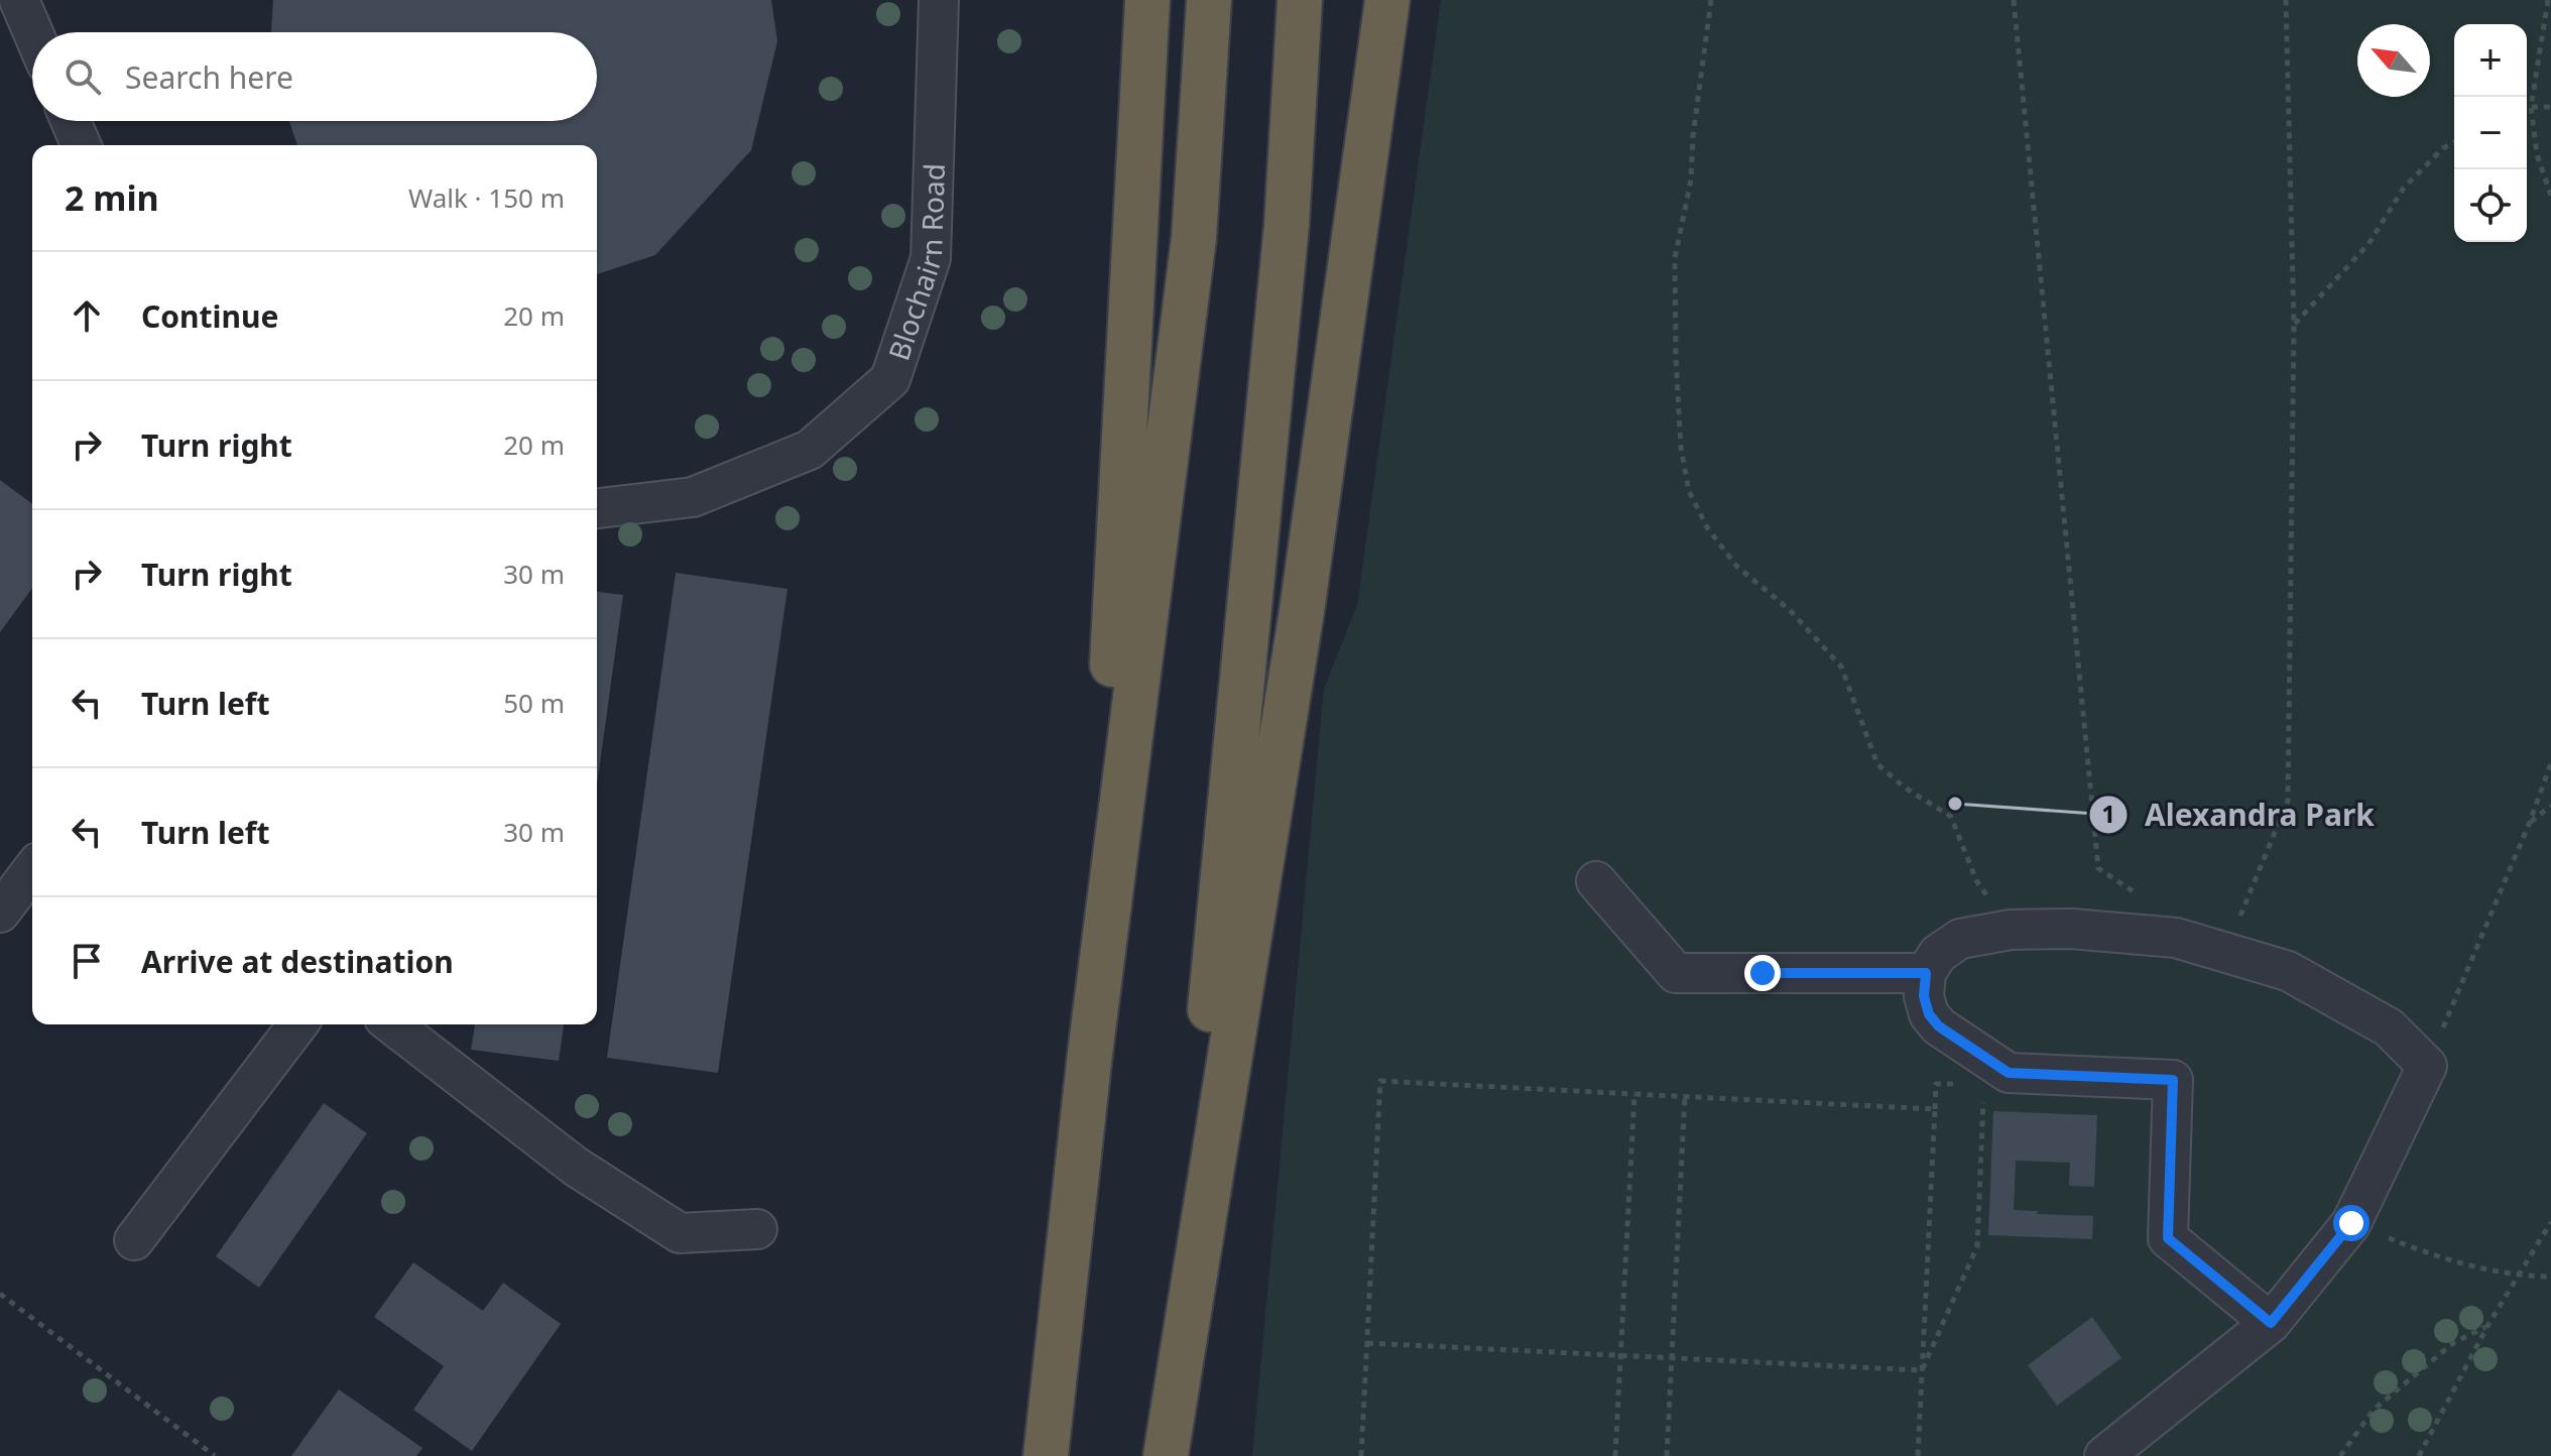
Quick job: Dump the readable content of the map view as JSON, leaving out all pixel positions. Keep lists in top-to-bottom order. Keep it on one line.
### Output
{"streets":{"street":["Blochairn Road"]},"places":["Alexandra Park"],"north":"top left","page":{"map_buttons":["+","−"],"search":"Search here","heading":["2 min","Walk · 150 m"],"list":[["Continue","20 m"],["Turn right","20 m"],["Turn right","30 m"],["Turn left","50 m"],["Turn left","30 m"],"Arrive at destination"]}}
